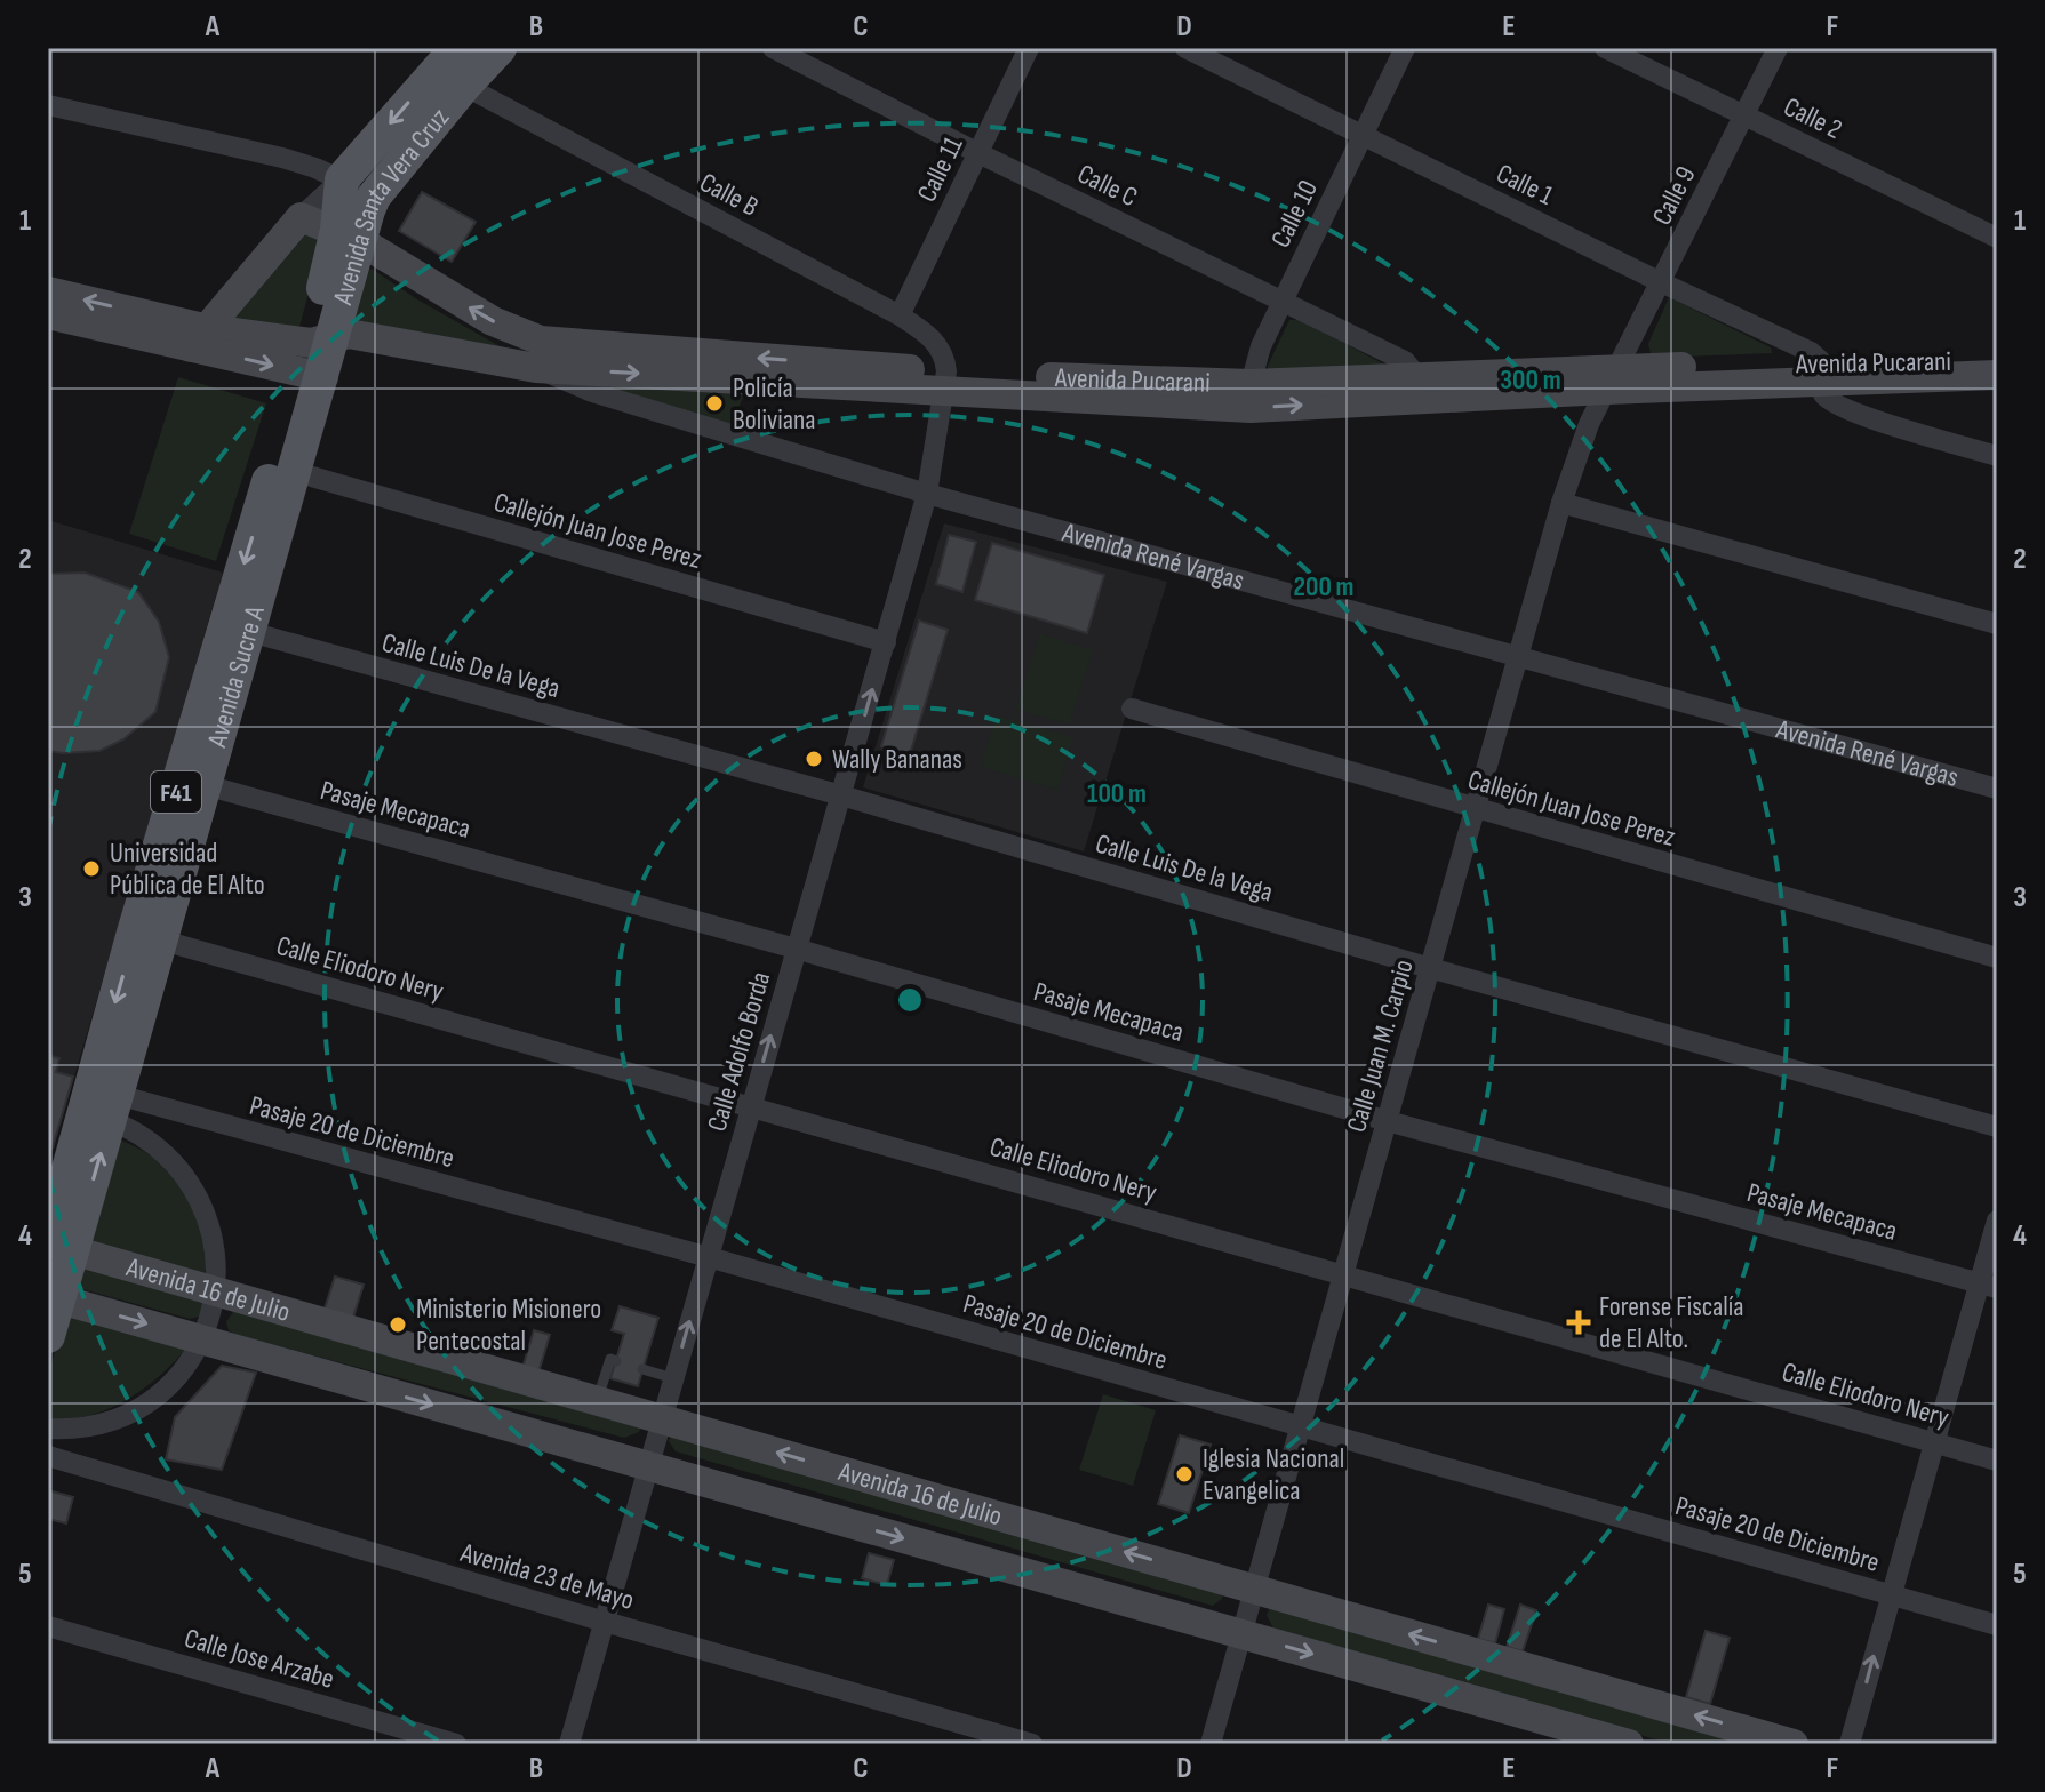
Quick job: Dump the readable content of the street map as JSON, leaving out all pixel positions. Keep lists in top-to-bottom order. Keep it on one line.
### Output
{"streets":{"main road":["Avenida Santa Vera Cruz","Avenida Pucarani","Avenida René Vargas","Avenida Sucre A","F41","Avenida 16 de Julio"],"street":["Calle 2","Calle 11","Calle 1","Calle C","Calle B","Calle 9","Calle 10","Callejón Juan Jose Perez","Calle Luis De la Vega","Pasaje Mecapaca","Calle Eliodoro Nery","Calle Juan M. Carpio","Calle Adolfo Borda","Pasaje 20 de Diciembre","Avenida 23 de Mayo","Calle Jose Arzabe"]},"crossings":[["Calle 2","Calle 9"],["Calle 11","Calle C"],["Calle 11","Calle B"],["Calle 1","Calle 9"],["Calle 1","Calle 10"],["Calle 1","Avenida Pucarani"],["Calle C","Calle 10"],["Calle C","Avenida Pucarani"],["Calle B","Avenida Santa Vera Cruz"],["Calle B","Avenida Pucarani"],["Calle B","F41"],["Calle B","Calle Adolfo Borda"],["Calle 9","Avenida Pucarani"],["Calle 9","Calle Juan M. Carpio"],["Avenida Santa Vera Cruz","Avenida Pucarani"],["Avenida Santa Vera Cruz","Avenida René Vargas"],["Avenida Santa Vera Cruz","Avenida Sucre A"],["Avenida Santa Vera Cruz","F41"],["Calle 10","Avenida Pucarani"],["Avenida Pucarani","Avenida René Vargas"],["Avenida Pucarani","Calle Juan M. Carpio"],["Avenida Pucarani","Calle Adolfo Borda"],["Callejón Juan Jose Perez","Avenida Sucre A"],["Callejón Juan Jose Perez","Calle Juan M. Carpio"],["Callejón Juan Jose Perez","Calle Adolfo Borda"],["Avenida René Vargas","Avenida Sucre A"],["Avenida René Vargas","Calle Juan M. Carpio"],["Avenida René Vargas","Calle Adolfo Borda"],["Calle Luis De la Vega","Avenida Sucre A"],["Calle Luis De la Vega","Calle Juan M. Carpio"],["Calle Luis De la Vega","Calle Adolfo Borda"],["Avenida Sucre A","Pasaje Mecapaca"],["Avenida Sucre A","Calle Eliodoro Nery"],["Avenida Sucre A","Pasaje 20 de Diciembre"],["Avenida Sucre A","Avenida 16 de Julio"],["Pasaje Mecapaca","Calle Juan M. Carpio"],["Pasaje Mecapaca","Calle Adolfo Borda"],["Calle Eliodoro Nery","Calle Juan M. Carpio"],["Calle Eliodoro Nery","Calle Adolfo Borda"],["Calle Juan M. Carpio","Pasaje 20 de Diciembre"],["Calle Juan M. Carpio","Avenida 16 de Julio"],["Calle Adolfo Borda","Pasaje 20 de Diciembre"],["Calle Adolfo Borda","Avenida 16 de Julio"],["Calle Adolfo Borda","Avenida 23 de Mayo"]],"places":{"other":["Policía Boliviana","Wally Bananas","Universidad Pública de El Alto","Ministerio Misionero Pentecostal","Iglesia Nacional Evangelica"],"health":["Forense Fiscalía de El Alto."]},"grid":{"columns":["A","B","C","D","E","F"],"rows":["1","2","3","4","5"]},"rings":["300 m","200 m","100 m"]}
